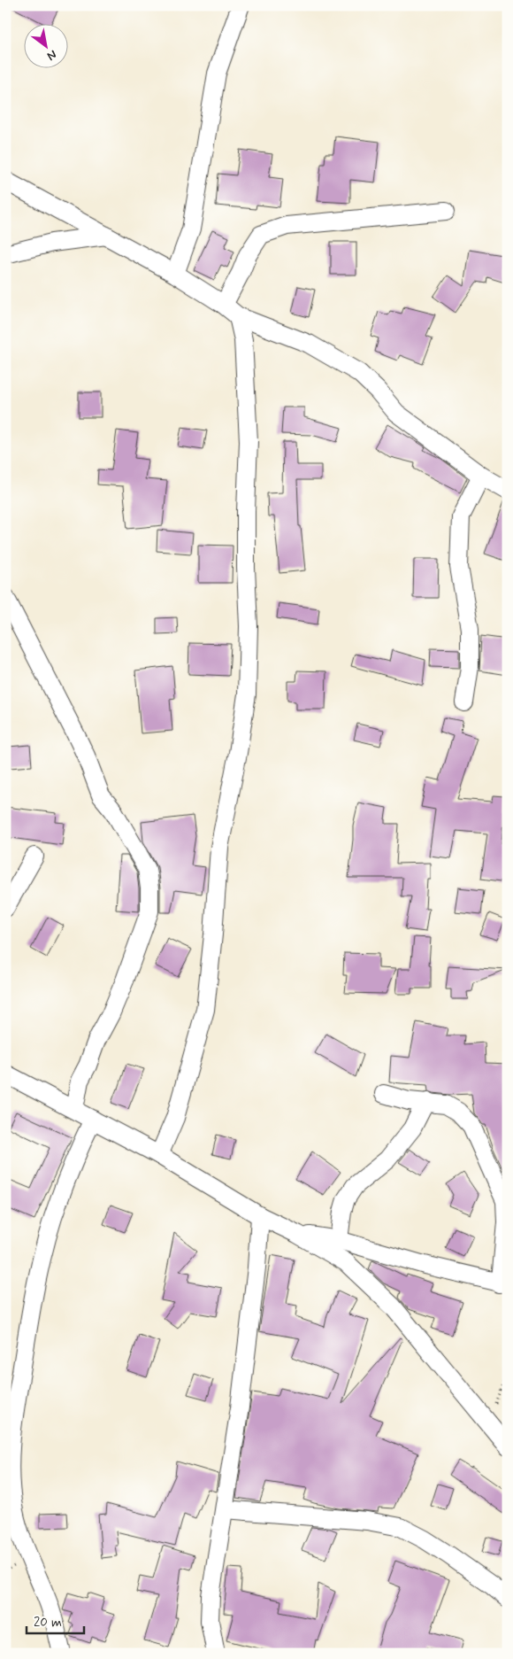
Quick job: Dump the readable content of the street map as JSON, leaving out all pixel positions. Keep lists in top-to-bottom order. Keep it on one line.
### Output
{"scale_bar":"20 m","north":"bottom right"}
